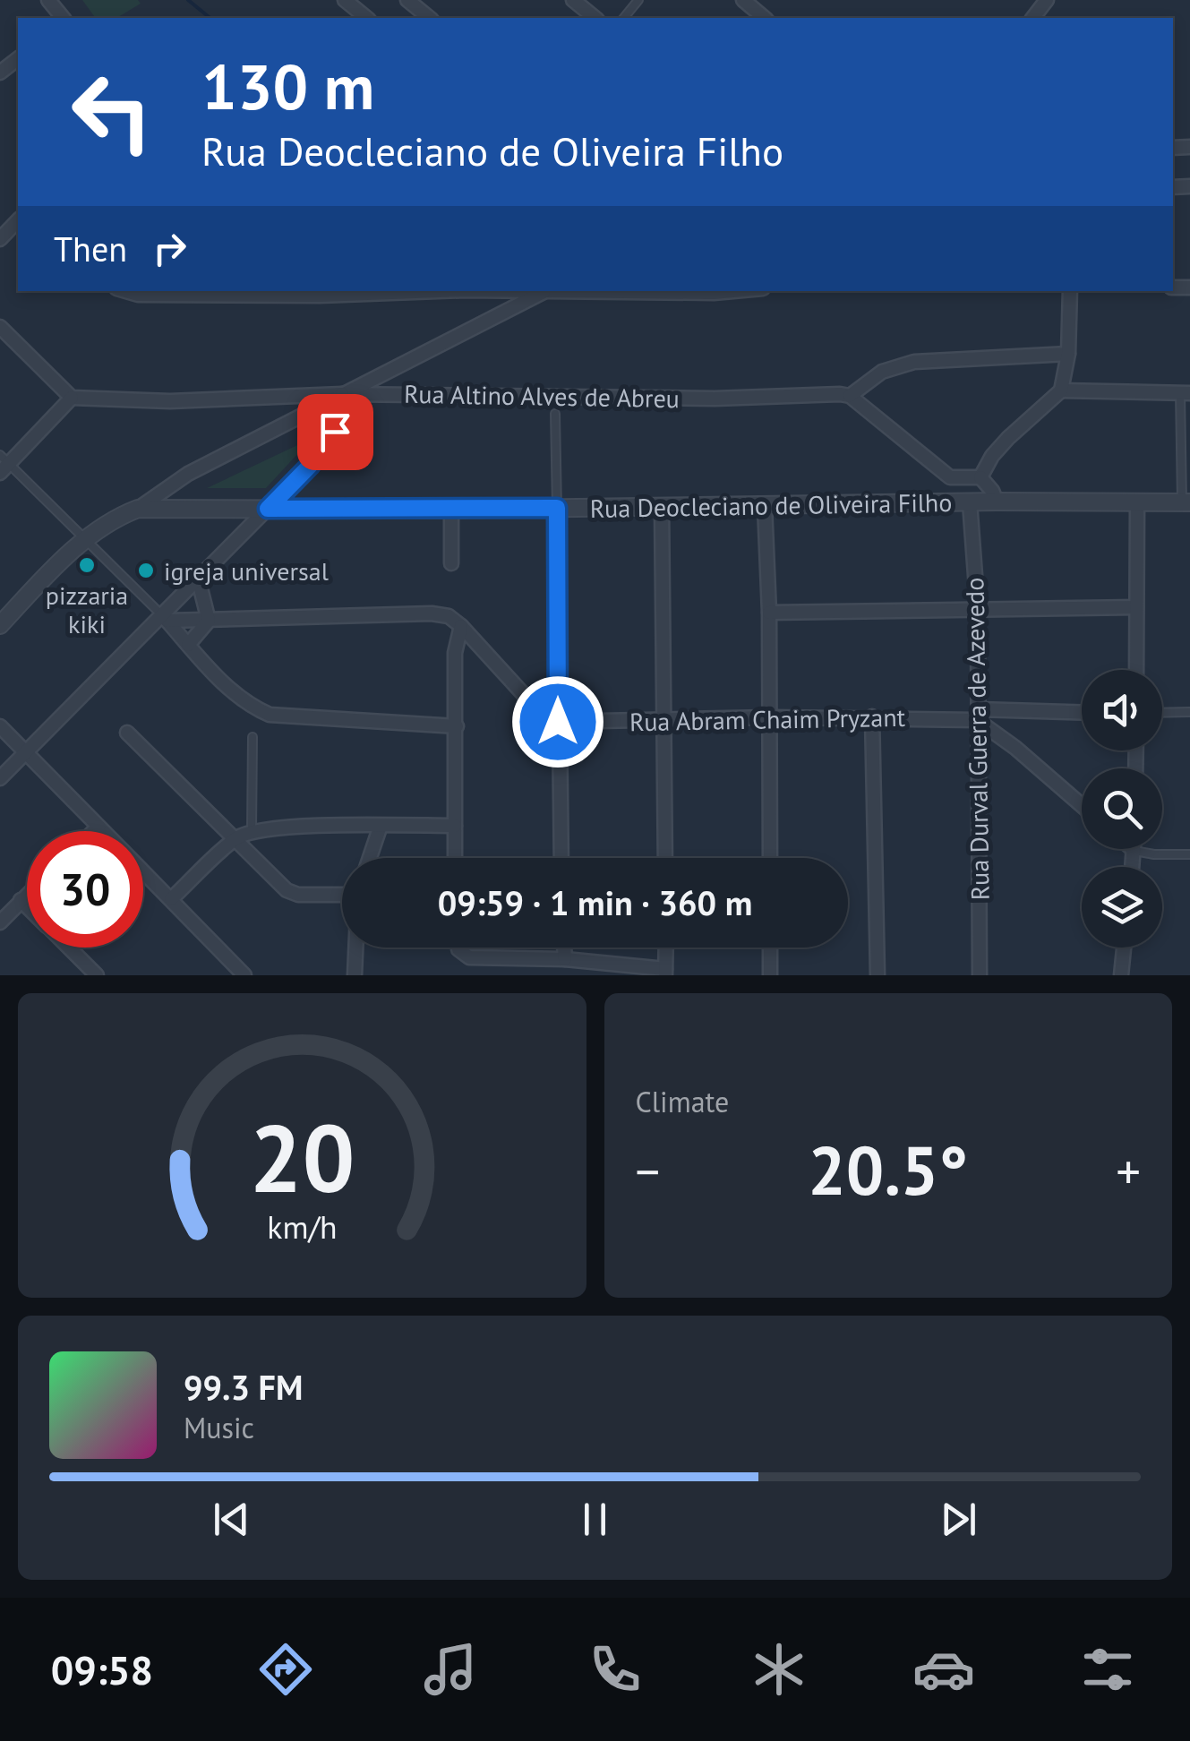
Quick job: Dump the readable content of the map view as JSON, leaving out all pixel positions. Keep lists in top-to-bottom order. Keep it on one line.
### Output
{"streets":{"street":["Rua Altino Alves de Abreu","Rua Deocleciano de Oliveira Filho","Rua Abram Chaim Pryzant","Rua Durval Guerra de Azevedo"]},"crossings":[["Rua Deocleciano de Oliveira Filho","Rua Durval Guerra de Azevedo"],["Rua Abram Chaim Pryzant","Rua Durval Guerra de Azevedo"]],"places":["pizzaria kiki","igreja universal"],"page":{"turn":["130 m","Rua Deocleciano de Oliveira Filho"],"then":"Then","limit":"30","trip":"09:59 · 1 min · 360 m","tile":"Climate","heat":["−","20.5°","+"],"song":["99.3 FM","Music"],"tabs":"09:58","gauge":["20","km/h"]}}
